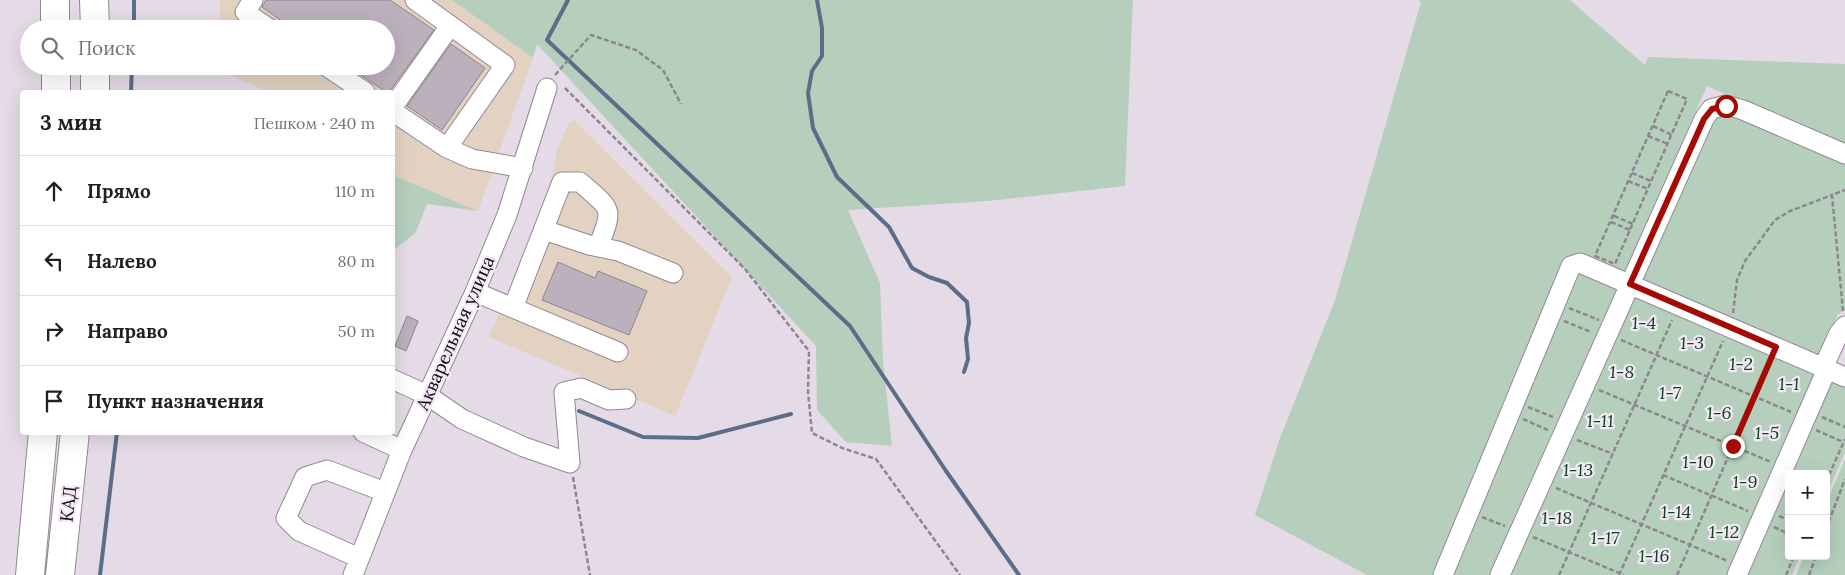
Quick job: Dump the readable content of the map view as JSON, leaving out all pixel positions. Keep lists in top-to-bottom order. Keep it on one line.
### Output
{"streets":{"highway":["КАД"],"street":["Акварельная улица"]},"parks":["1-4","1-3","1-2","1-8","1-1","1-7","1-6","1-11","1-5","1-10","1-13","1-9","1-14","1-18","1-12","1-17","1-16"],"page":{"search":"Поиск","heading":["3 мин","Пешком · 240 m"],"list":[["Прямо","110 m"],["Налево","80 m"],["Направо","50 m"],"Пункт назначения"],"map_buttons":["+","−"]}}
